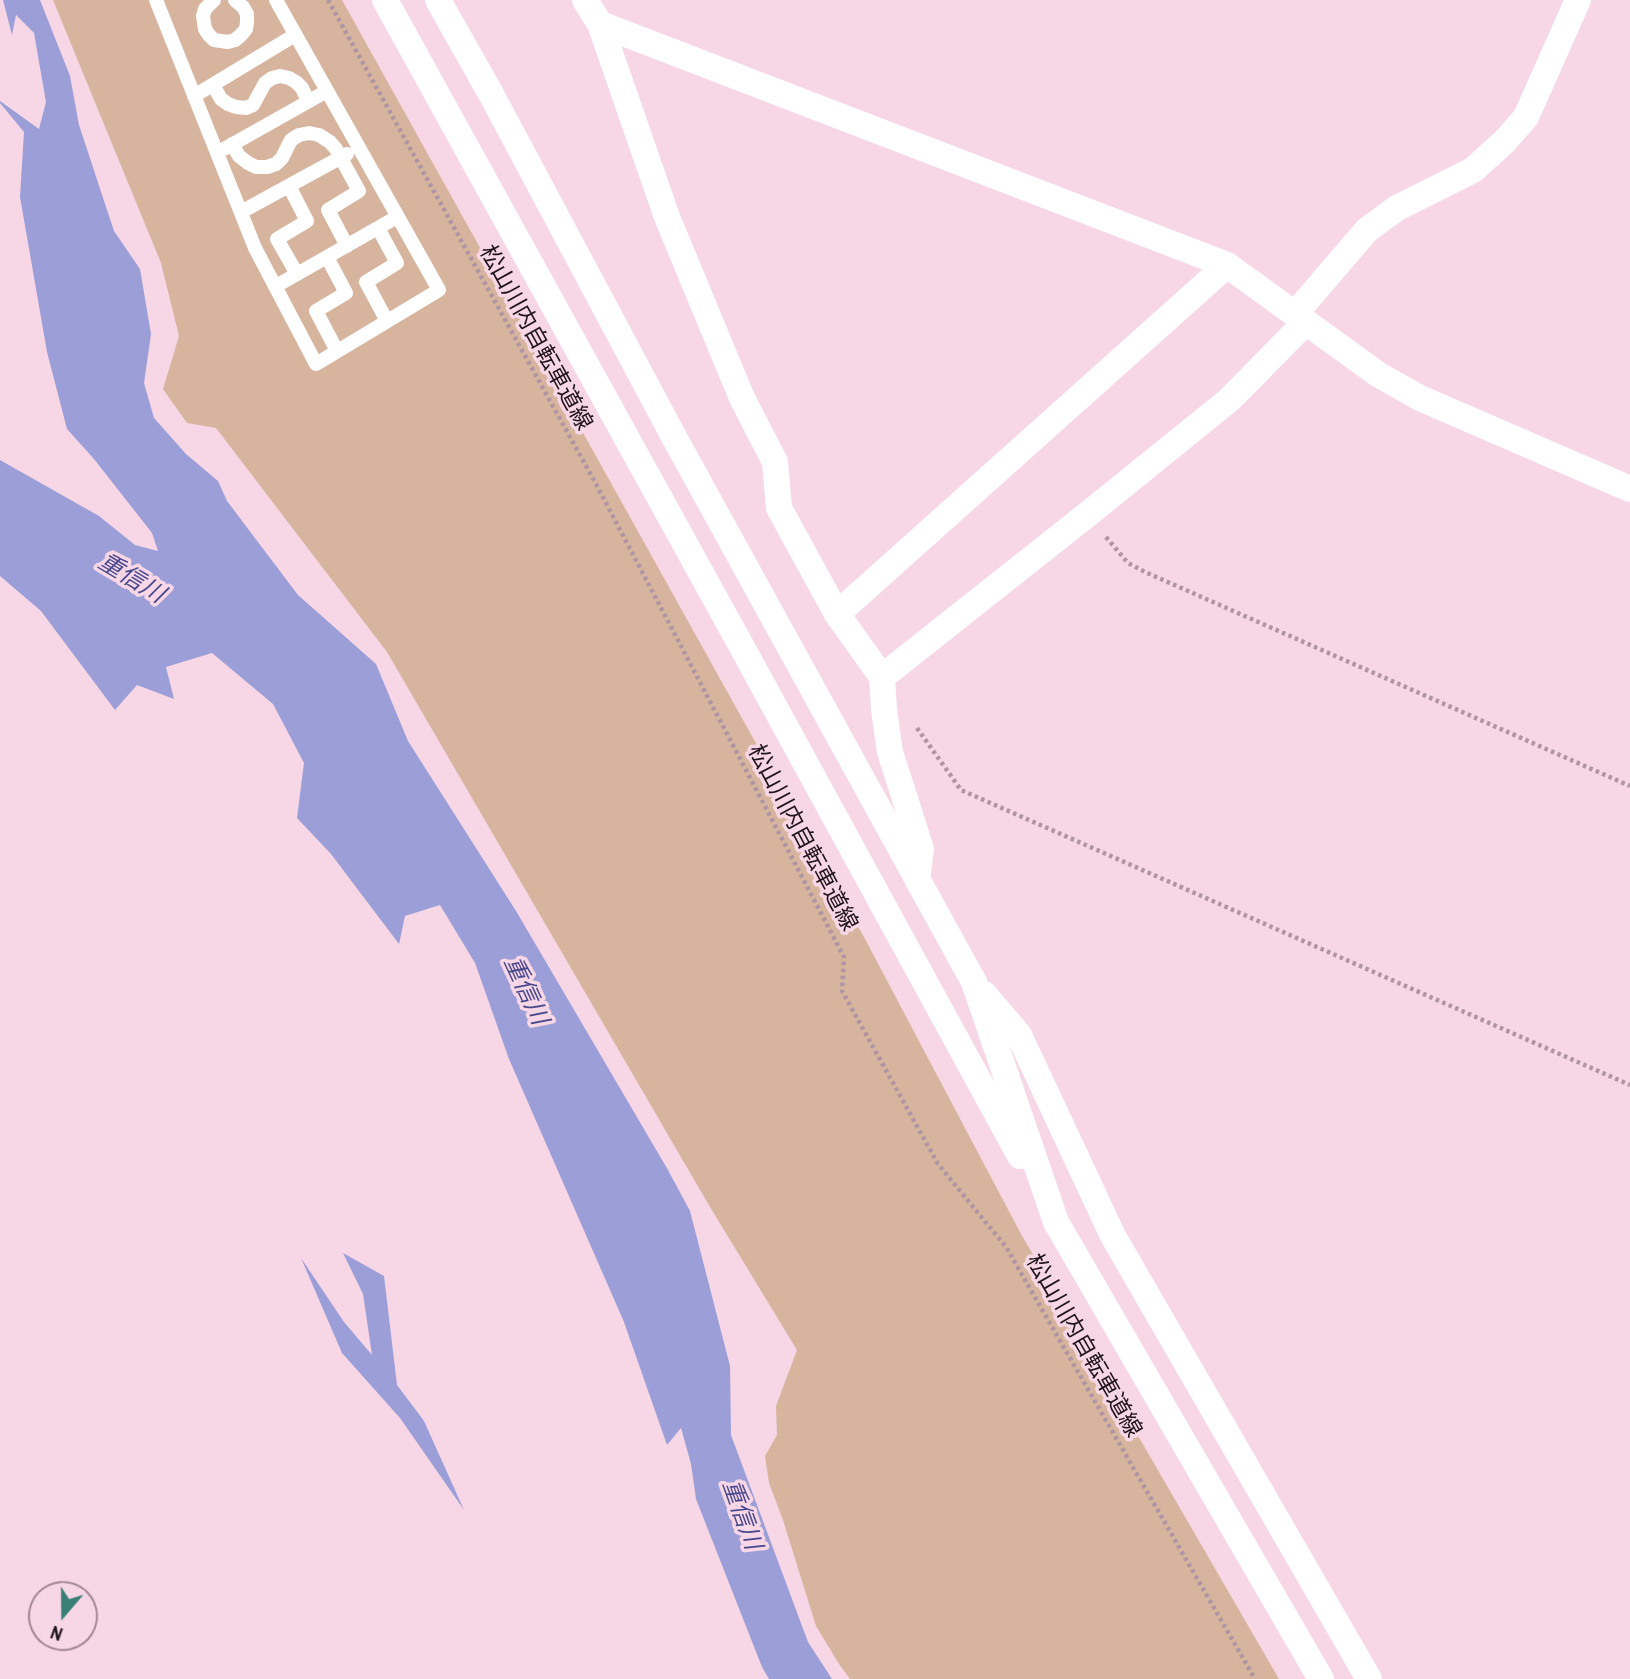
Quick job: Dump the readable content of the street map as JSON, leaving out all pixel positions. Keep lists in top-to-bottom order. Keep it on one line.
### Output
{"streets":{"path":["松山川内自転車道線"]},"water":["重信川"],"north":"bottom"}
